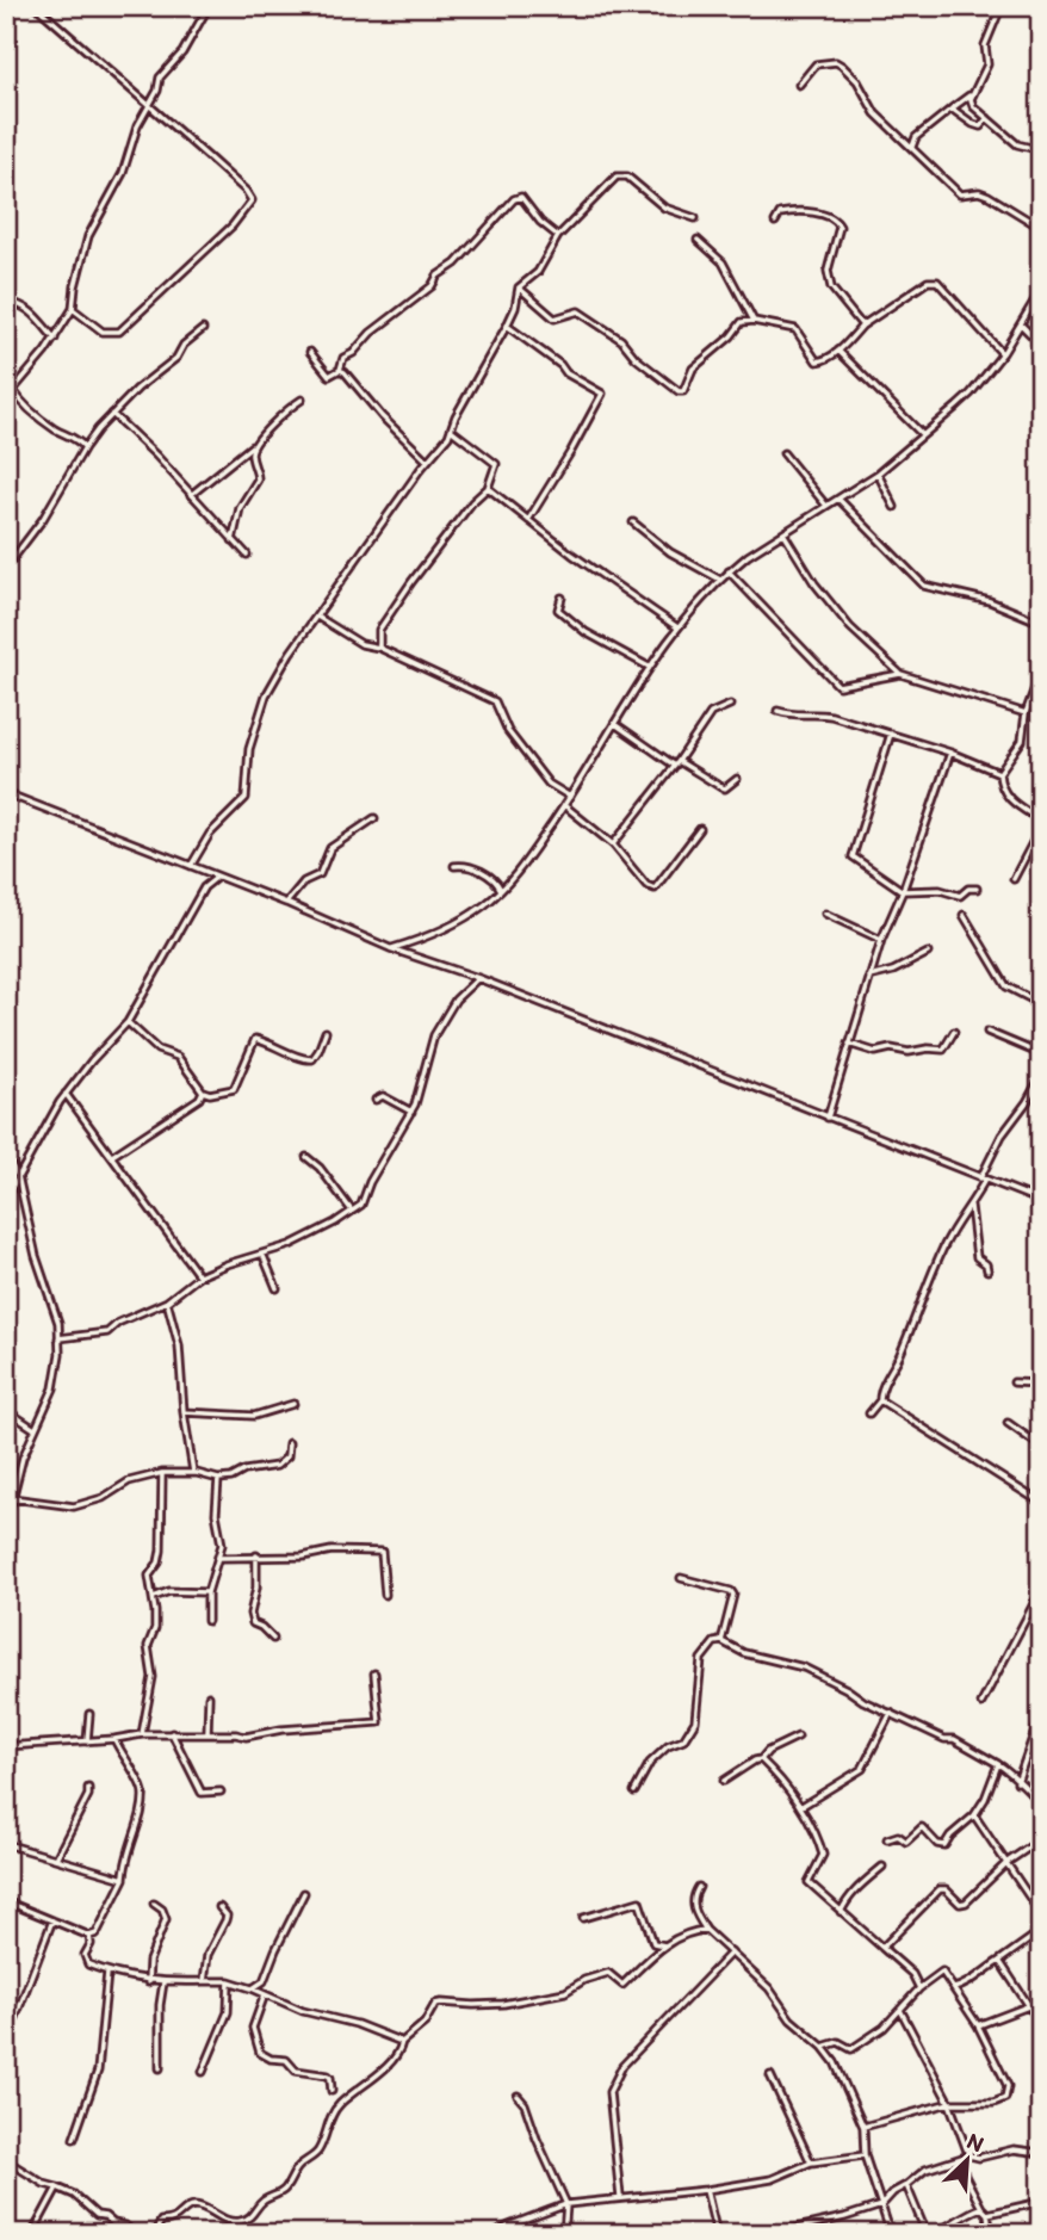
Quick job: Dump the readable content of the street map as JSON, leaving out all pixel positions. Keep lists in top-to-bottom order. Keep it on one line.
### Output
{"north":"top right"}
